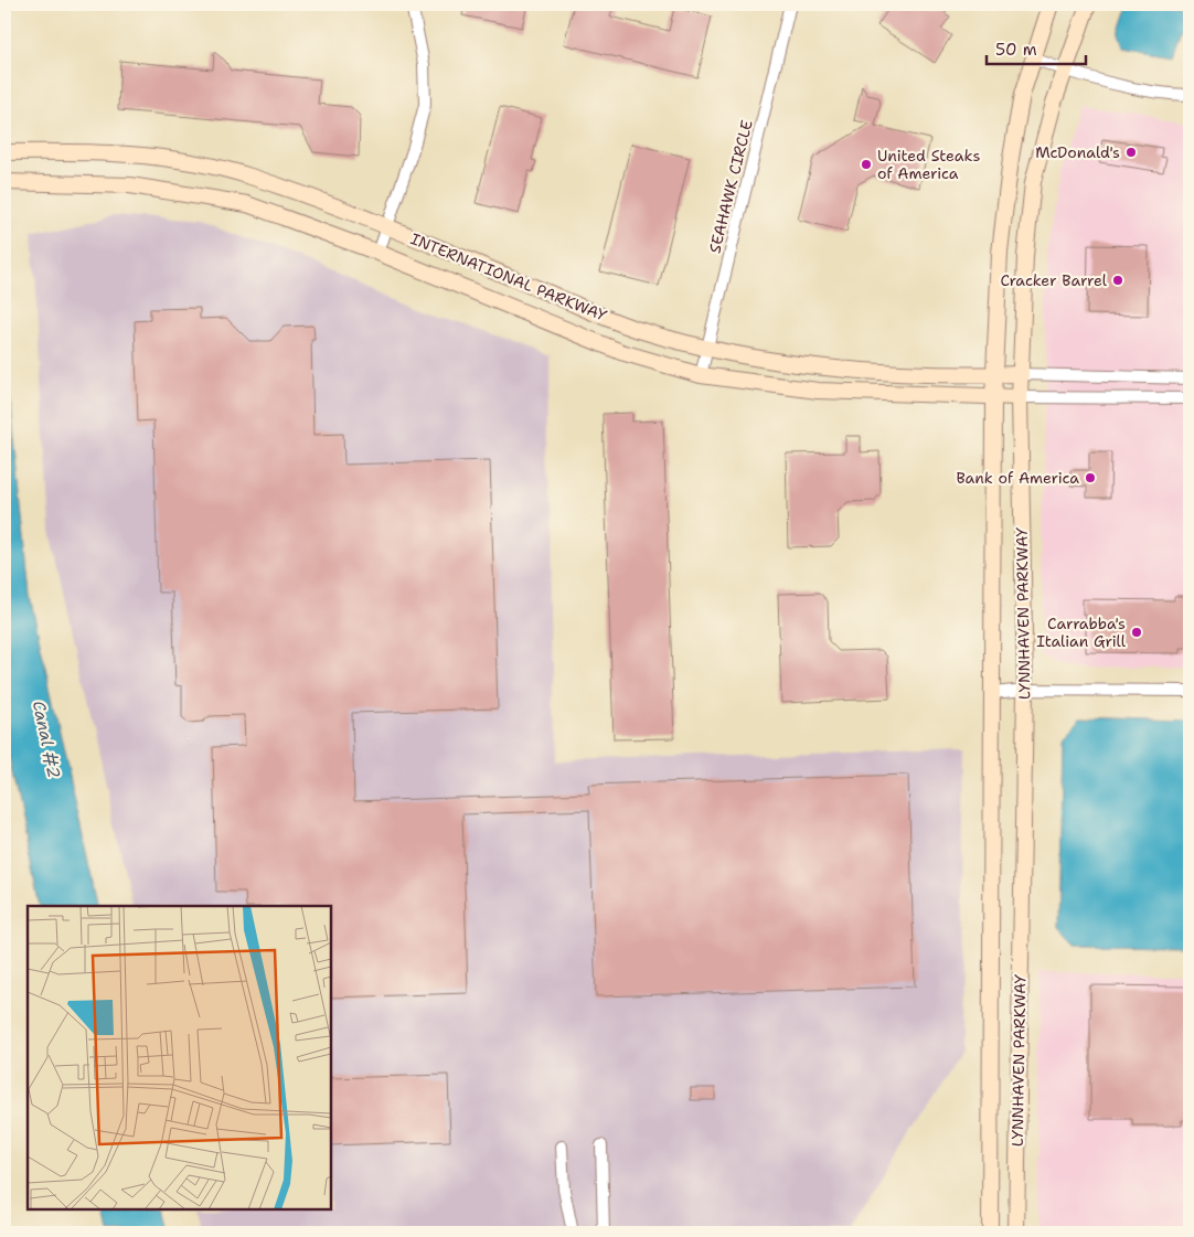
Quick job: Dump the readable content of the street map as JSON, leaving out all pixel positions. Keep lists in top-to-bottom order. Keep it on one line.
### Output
{"streets":{"main road":["INTERNATIONAL PARKWAY","LYNNHAVEN PARKWAY"],"street":["SEAHAWK CIRCLE"]},"crossings":[["SEAHAWK CIRCLE","INTERNATIONAL PARKWAY"],["INTERNATIONAL PARKWAY","LYNNHAVEN PARKWAY"]],"water":["Canal #2"],"places":["McDonald's","United Steaks of America","Cracker Barrel","Bank of America","Carrabba's Italian Grill"],"scale_bar":"50 m"}
